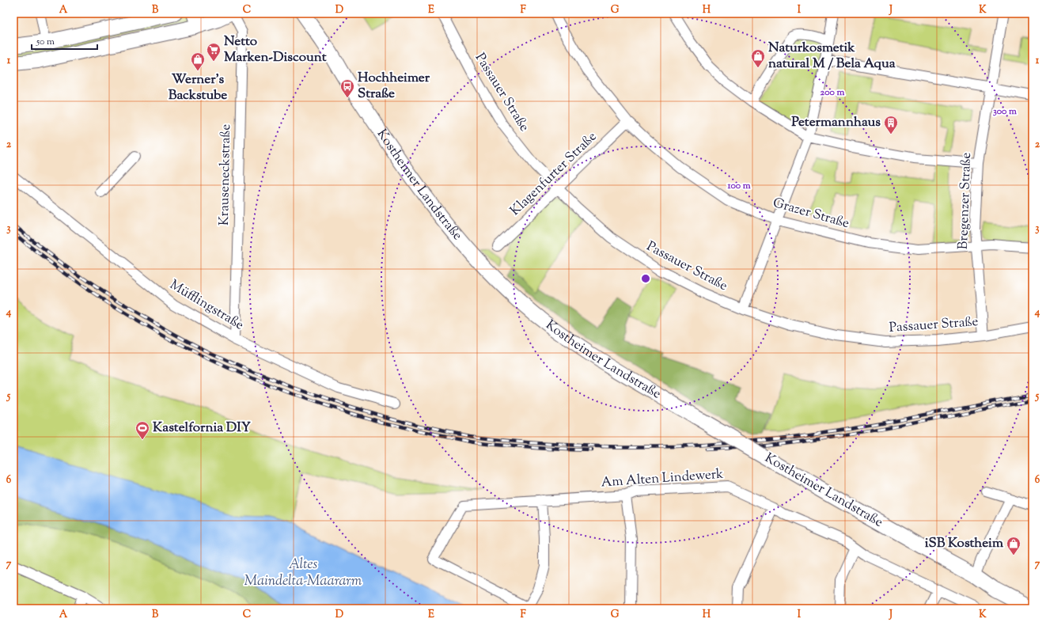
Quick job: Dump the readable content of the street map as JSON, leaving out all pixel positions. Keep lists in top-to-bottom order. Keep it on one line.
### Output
{"streets":{"main road":["Kostheimer Landstraße"],"street":["Passauer Straße","Klagenfurter Straße","Krauseneckstraße","Bregenzer Straße","Grazer Straße","Müfflingstraße","Am Alten Lindewerk"]},"crossings":[["Passauer Straße","Klagenfurter Straße"],["Passauer Straße","Bregenzer Straße"],["Klagenfurter Straße","Grazer Straße"],["Krauseneckstraße","Müfflingstraße"],["Bregenzer Straße","Grazer Straße"]],"water":["Altes Maindelta-Maararm"],"places":{"supermarket":["Netto Marken-Discount"],"shop":["Naturkosmetik natural M / Bela Aqua","Werner's Backstube","iSB Kostheim"],"bus stop":["Hochheimer Straße"],"building":["Petermannhaus"],"sports":["Kastelfornia DIY"]},"scale_bar":"50 m","grid":{"columns":["A","B","C","D","E","F","G","H","I","J","K"],"rows":["1","2","3","4","5","6","7"]},"rings":["200 m","300 m","100 m"]}
